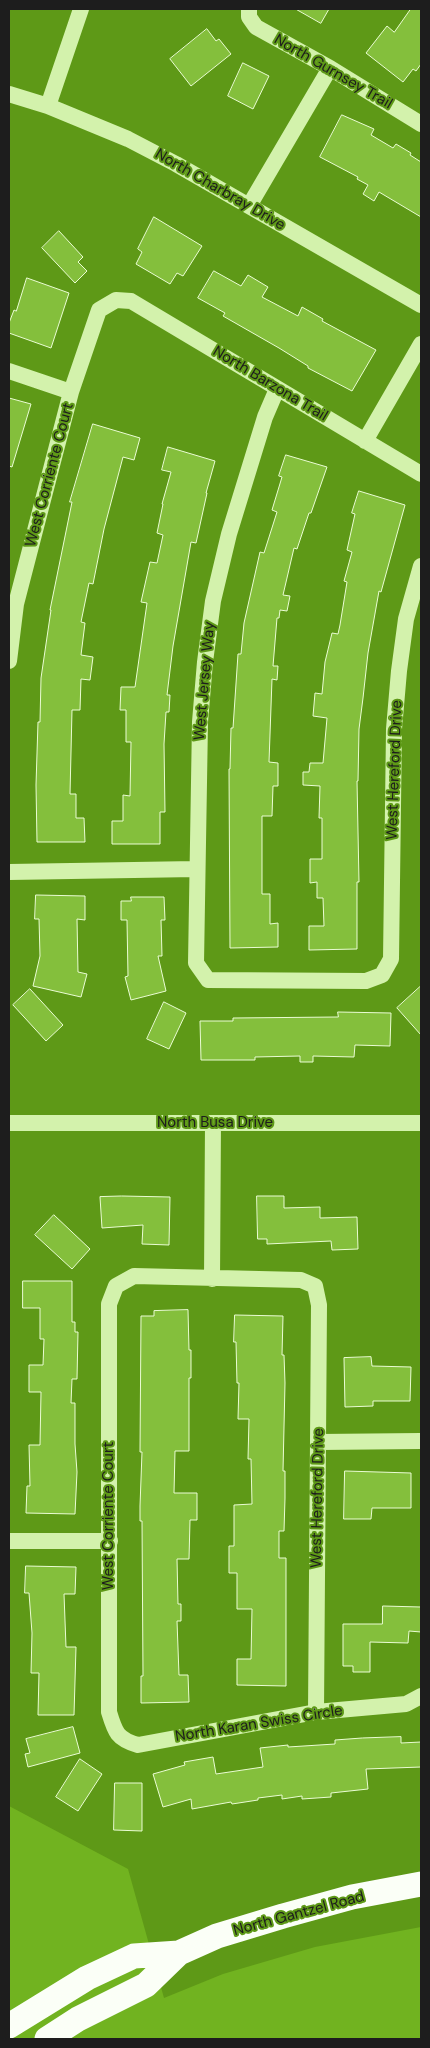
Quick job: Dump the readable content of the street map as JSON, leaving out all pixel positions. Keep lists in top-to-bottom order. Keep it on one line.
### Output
{"streets":{"main road":["North Gantzel Road"],"street":["North Gurnsey Trail","North Charbray Drive","North Barzona Trail","West Corriente Court","West Jersey Way","West Hereford Drive","North Busa Drive","North Karan Swiss Circle"]},"crossings":[["North Barzona Trail","West Corriente Court"],["North Barzona Trail","West Jersey Way"],["West Corriente Court","West Hereford Drive"],["West Corriente Court","North Karan Swiss Circle"],["West Jersey Way","West Hereford Drive"],["West Hereford Drive","North Karan Swiss Circle"]]}
